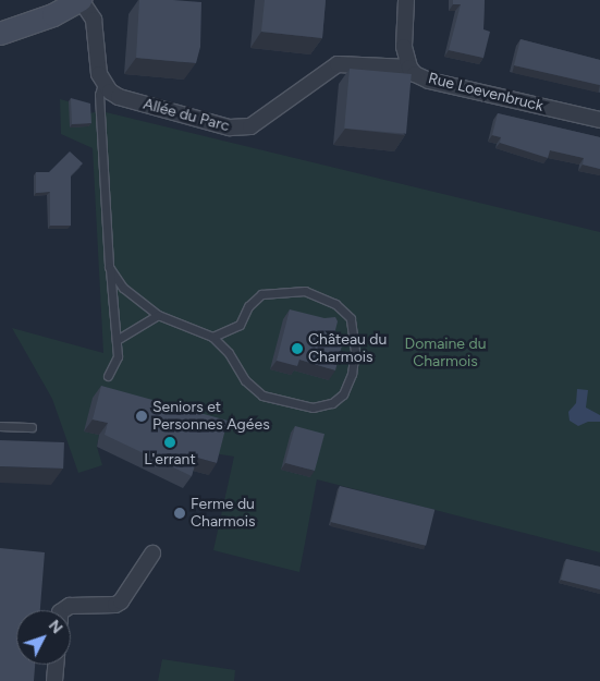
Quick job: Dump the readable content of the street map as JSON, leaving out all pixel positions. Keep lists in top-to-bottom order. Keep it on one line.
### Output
{"streets":{"street":["Rue Loevenbruck","Allée du Parc"]},"crossings":[["Rue Loevenbruck","Allée du Parc"]],"parks":["Domaine du Charmois"],"places":["Château du Charmois","Seniors et Personnes Agées","L'errant","Ferme du Charmois"],"north":"top right"}
